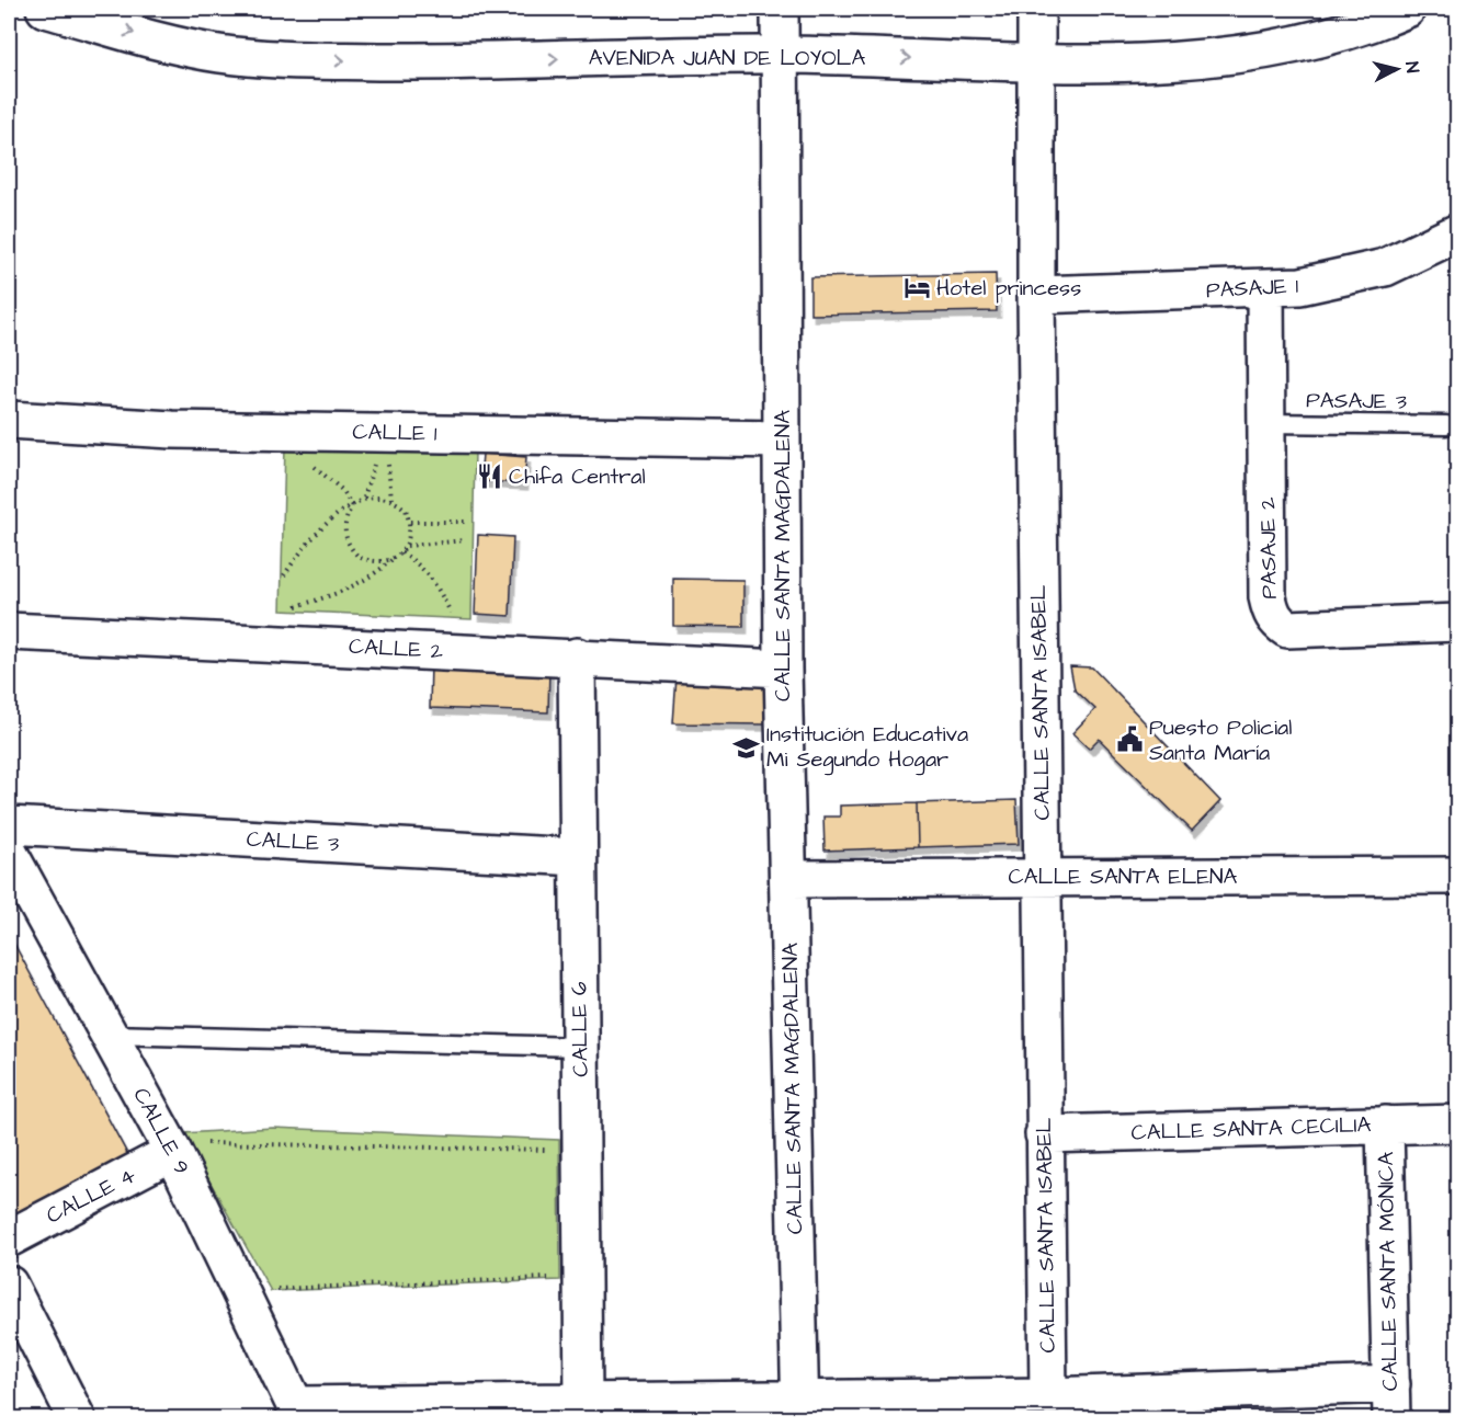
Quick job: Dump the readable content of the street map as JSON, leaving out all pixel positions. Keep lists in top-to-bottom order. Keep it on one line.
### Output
{"streets":{"street":["AVENIDA JUAN DE LOYOLA","PASAJE 1","CALLE 1","PASAJE 2","CALLE SANTA MAGDALENA","CALLE 2","CALLE SANTA ISABEL","CALLE 3","CALLE SANTA ELENA","CALLE 6","CALLE SANTA CECILIA","CALLE 9","CALLE 4","CALLE SANTA MÓNICA"],"lane":["PASAJE 3"]},"crossings":[["AVENIDA JUAN DE LOYOLA","CALLE SANTA MAGDALENA"],["AVENIDA JUAN DE LOYOLA","CALLE SANTA ISABEL"],["PASAJE 1","PASAJE 2"],["PASAJE 1","CALLE SANTA ISABEL"],["PASAJE 3","PASAJE 2"],["CALLE 1","CALLE SANTA MAGDALENA"],["CALLE SANTA MAGDALENA","CALLE 2"],["CALLE SANTA MAGDALENA","CALLE SANTA ELENA"],["CALLE 2","CALLE 6"],["CALLE SANTA ISABEL","CALLE SANTA ELENA"],["CALLE SANTA ISABEL","CALLE SANTA CECILIA"],["CALLE 3","CALLE 6"],["CALLE SANTA CECILIA","CALLE SANTA MÓNICA"],["CALLE 9","CALLE 4"]],"one_way":["AVENIDA JUAN DE LOYOLA"],"places":{"hotel":["Hotel princess"],"restaurant":["Chifa Central"],"public building":["Puesto Policial Santa María"],"school or university":["Institución Educativa Mi Segundo Hogar"]},"north":"right"}
